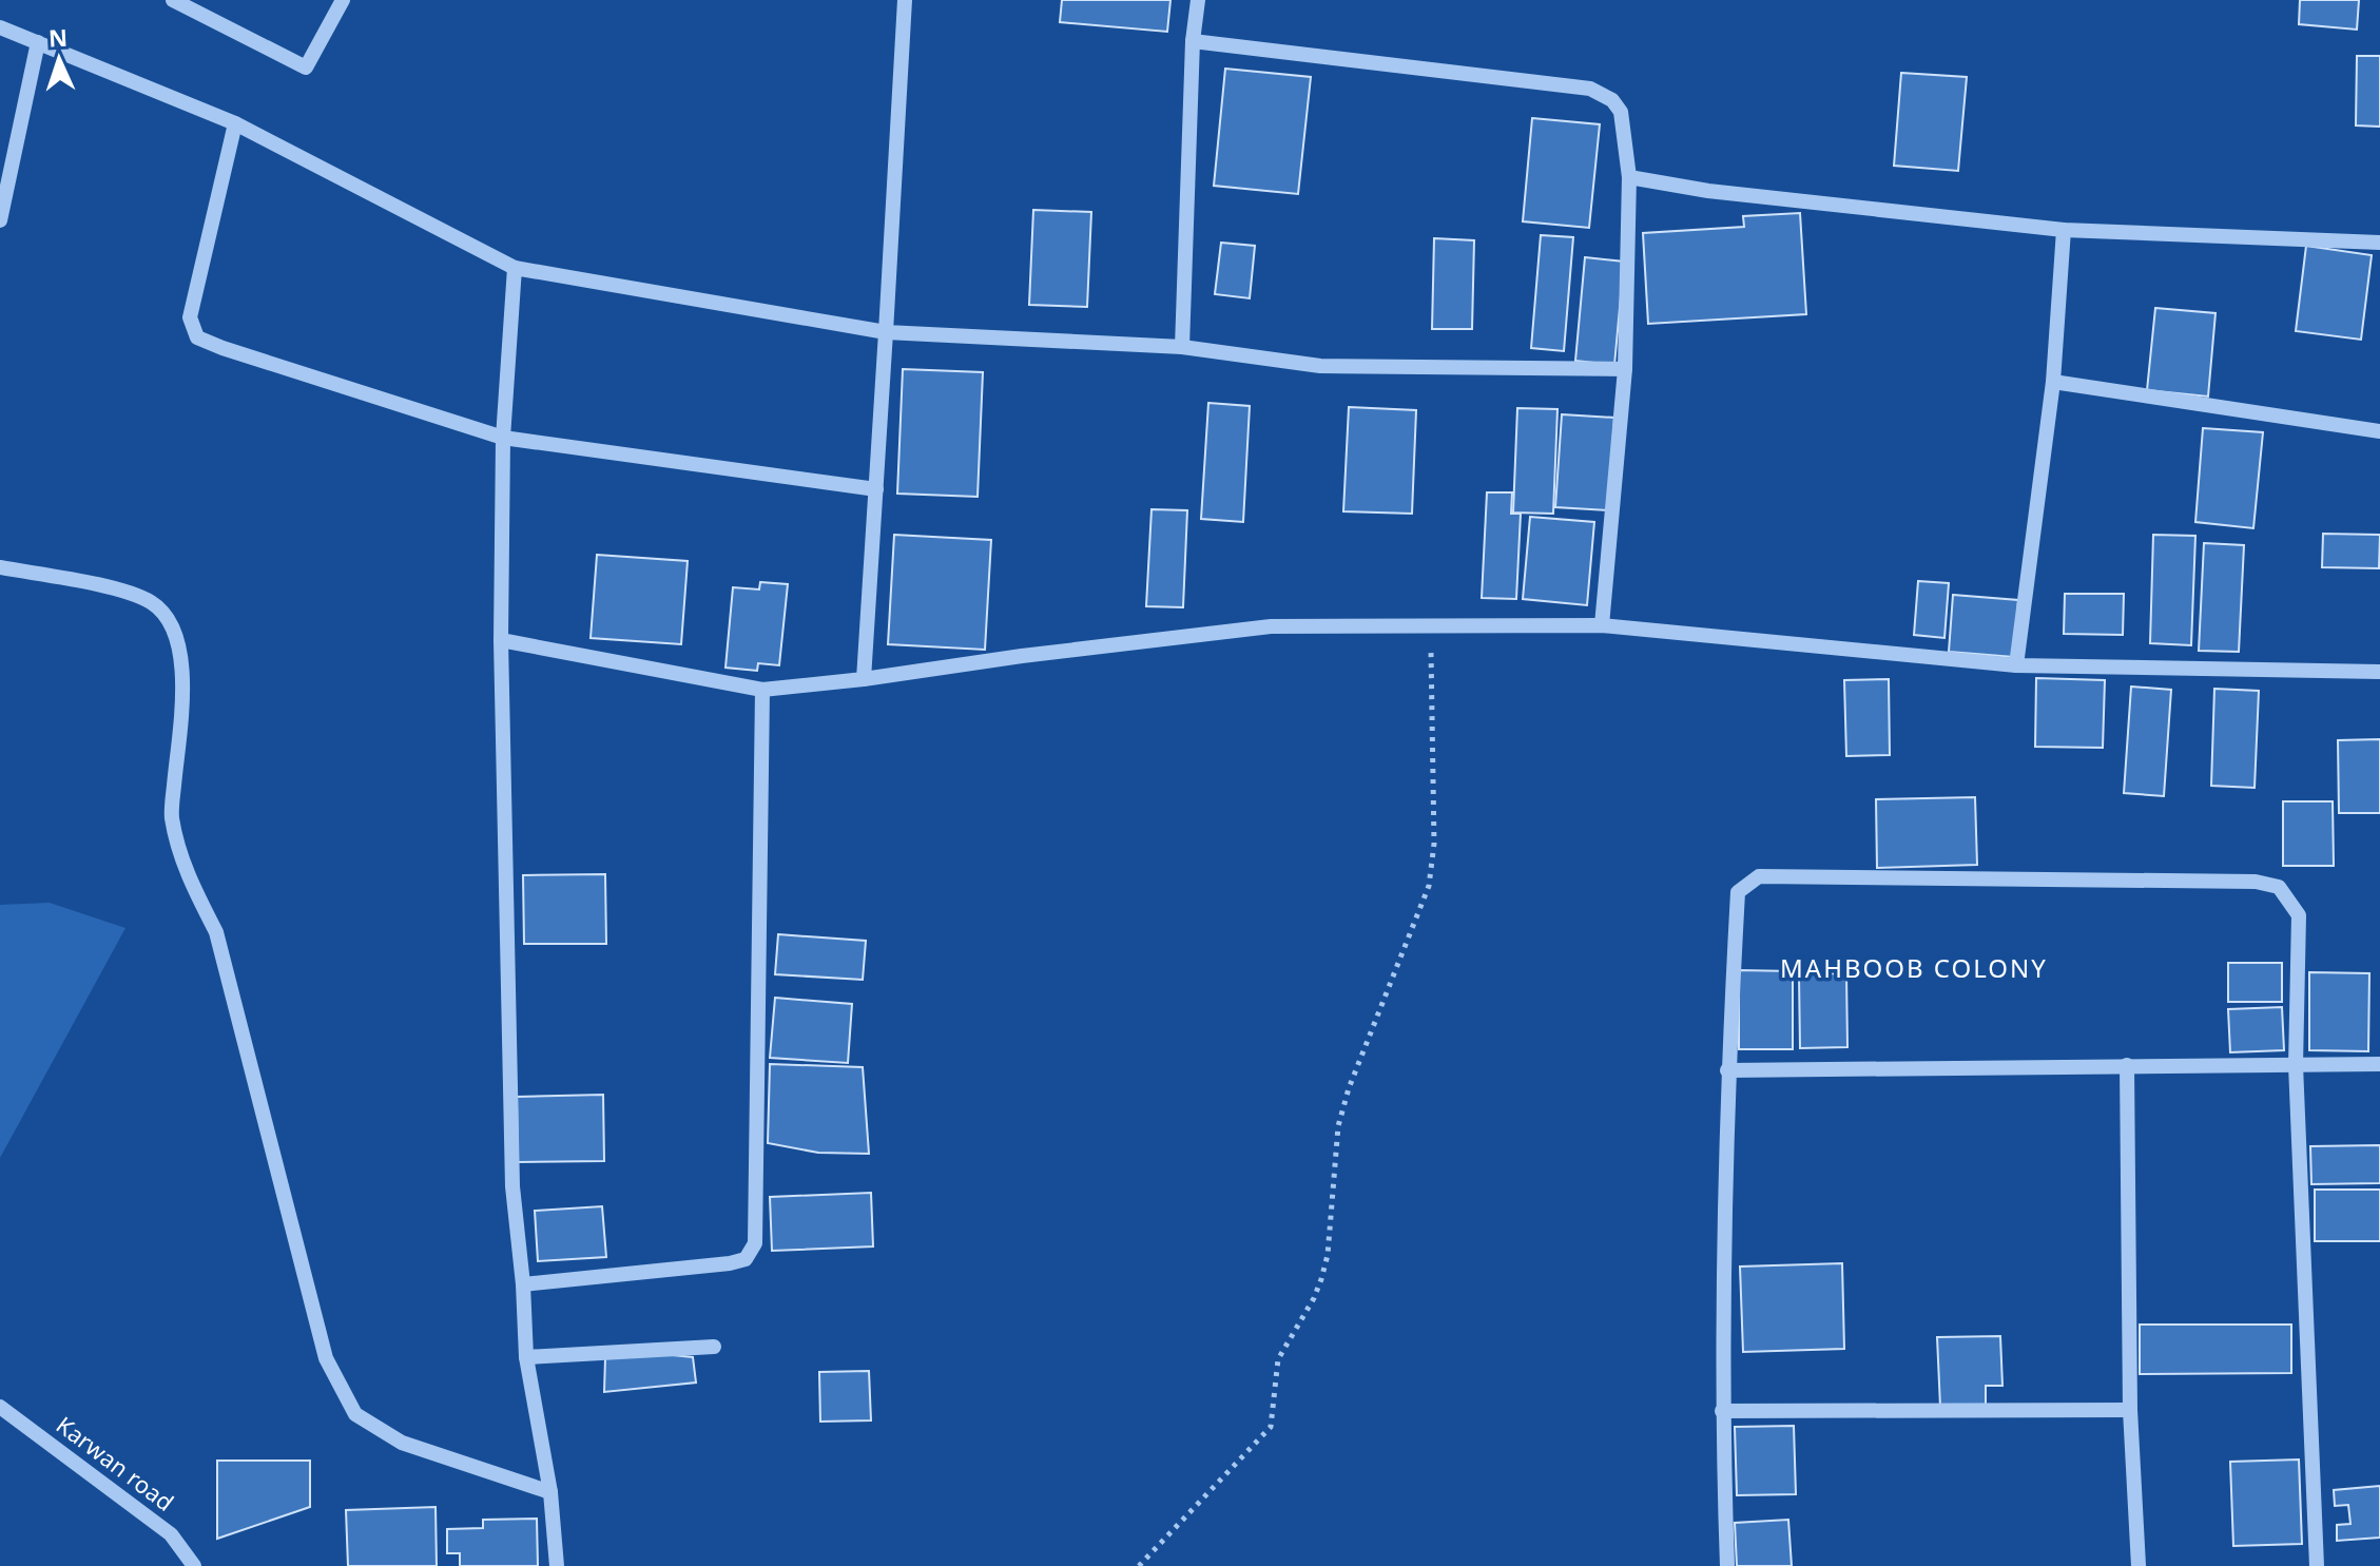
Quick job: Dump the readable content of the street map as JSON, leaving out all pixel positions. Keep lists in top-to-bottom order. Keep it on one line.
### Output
{"streets":{"street":["Karwan road"]},"districts":["MAHBOOB COLONY"],"north":"top"}
